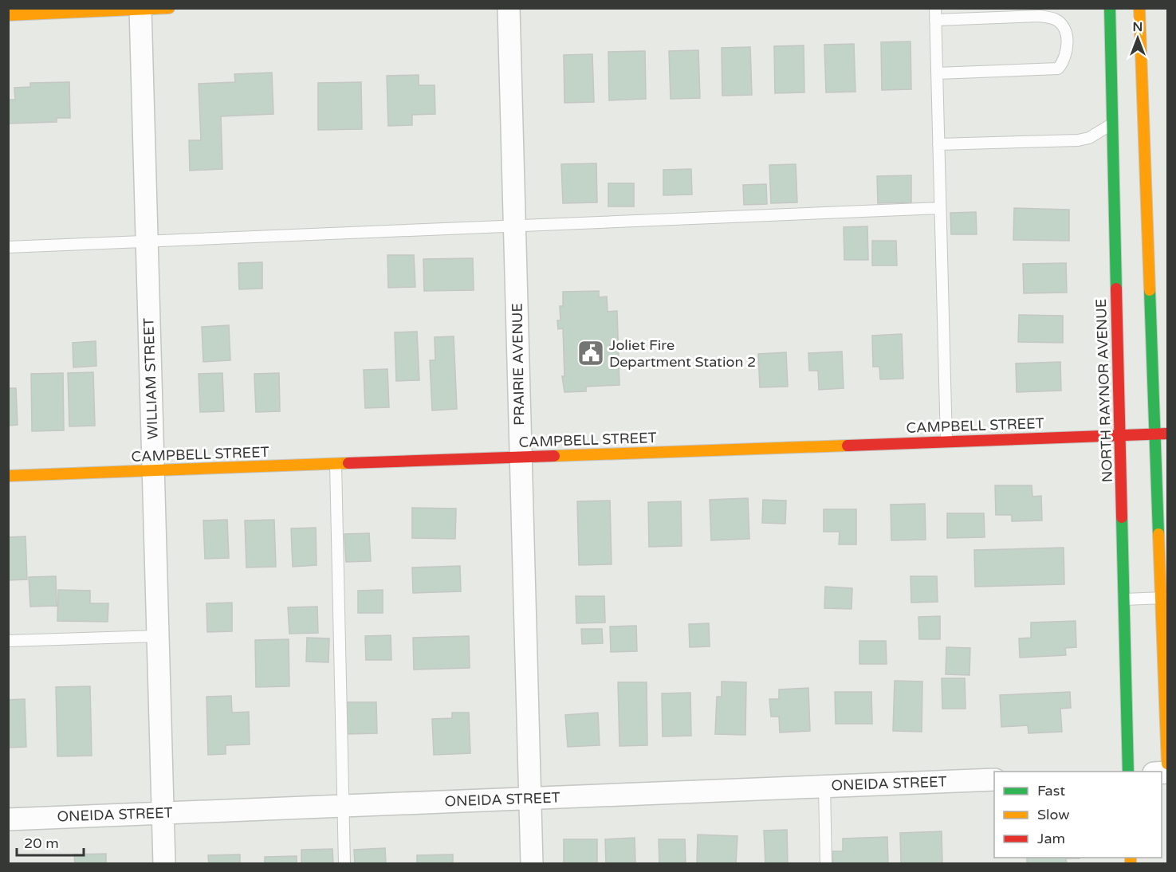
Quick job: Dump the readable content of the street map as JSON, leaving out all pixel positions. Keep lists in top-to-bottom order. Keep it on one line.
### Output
{"streets":{"main road":["NORTH RAYNOR AVENUE","CAMPBELL STREET"],"street":["PRAIRIE AVENUE","WILLIAM STREET","ONEIDA STREET"]},"crossings":[["PRAIRIE AVENUE","CAMPBELL STREET"],["PRAIRIE AVENUE","ONEIDA STREET"],["WILLIAM STREET","CAMPBELL STREET"],["WILLIAM STREET","ONEIDA STREET"],["NORTH RAYNOR AVENUE","CAMPBELL STREET"]],"places":{"public building":["Joliet Fire Department Station 2"]},"legend":["Fast","Slow","Jam"],"scale_bar":"20 m","north":"top"}
